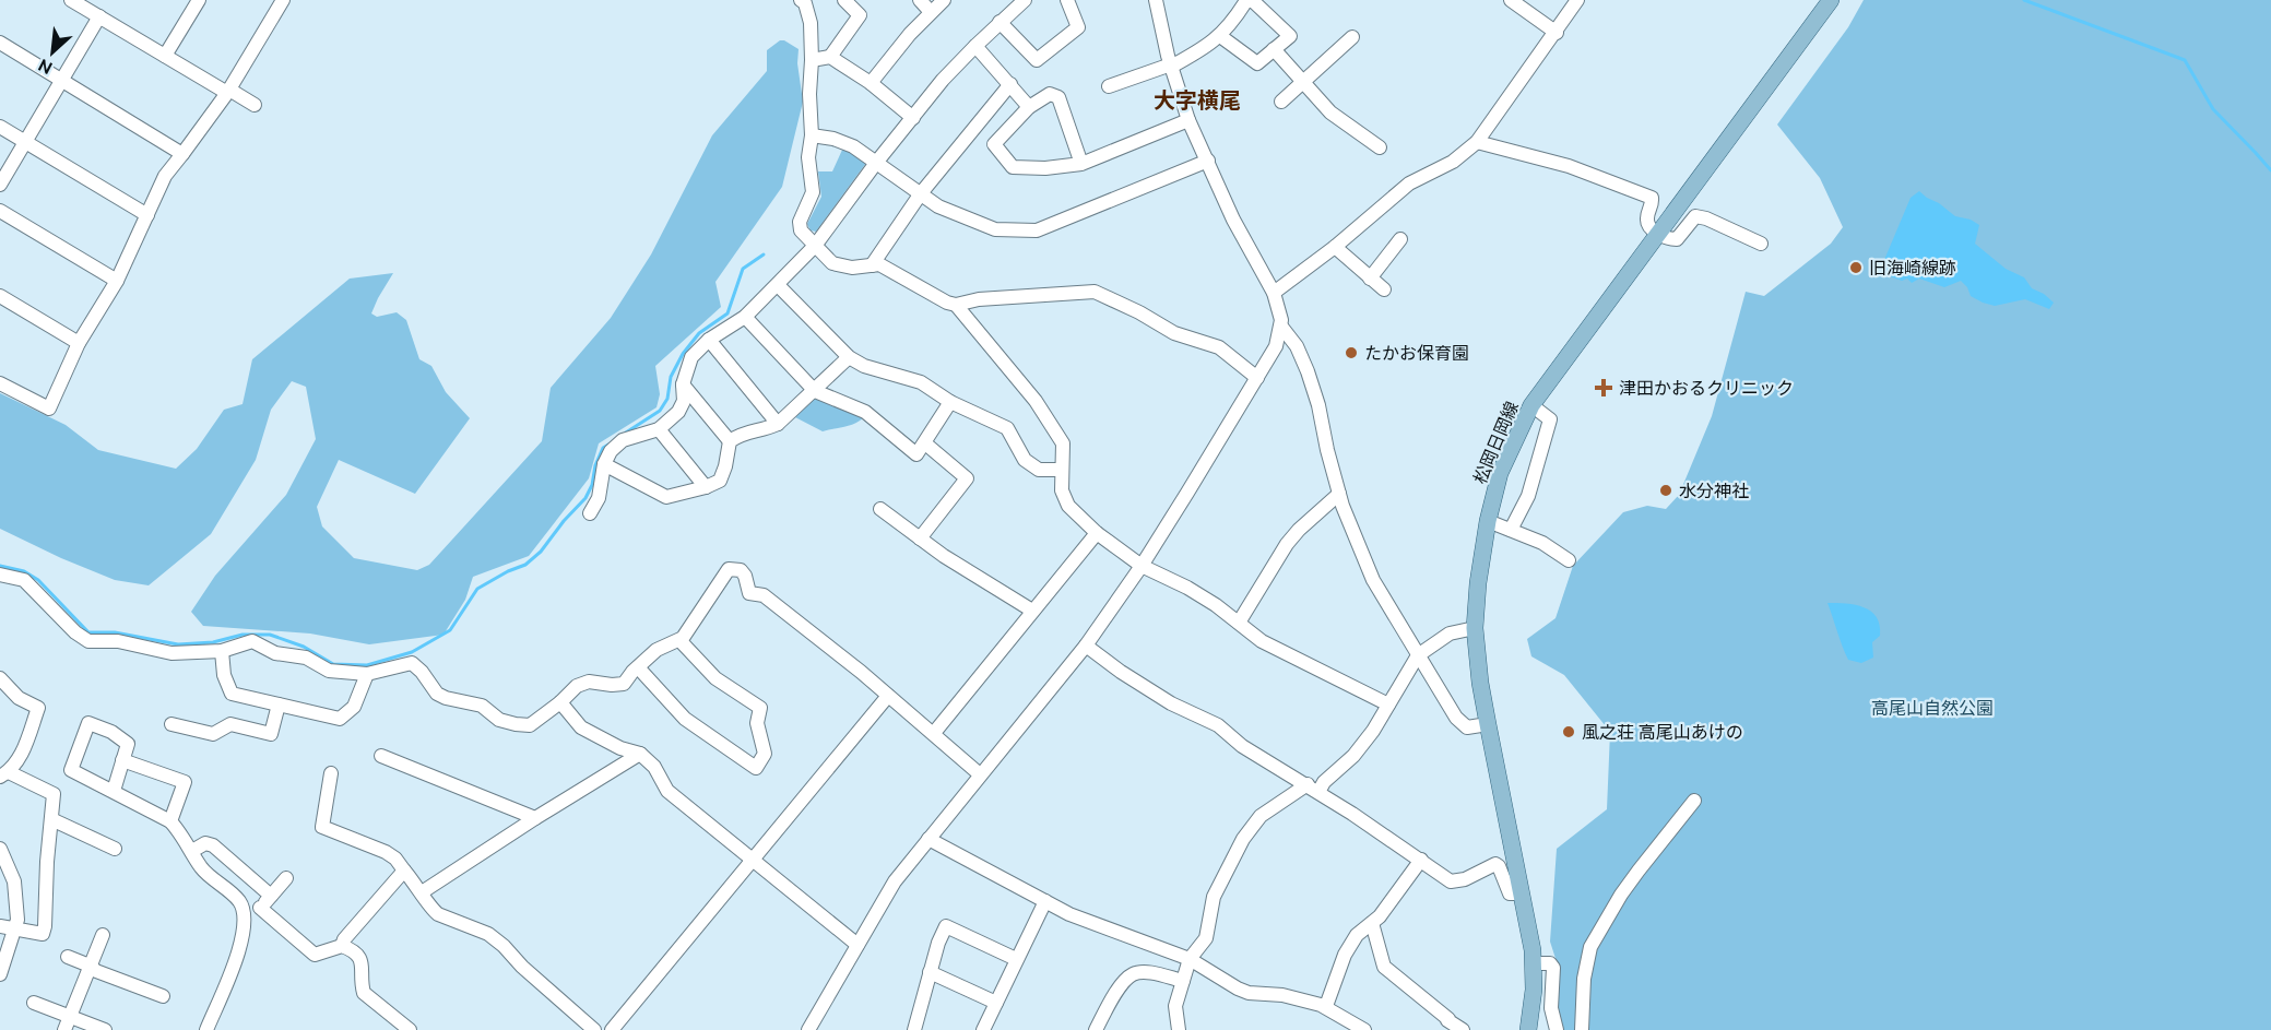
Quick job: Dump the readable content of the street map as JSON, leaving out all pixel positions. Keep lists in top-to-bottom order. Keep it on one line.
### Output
{"streets":{"main road":["松岡日岡線"]},"districts":["大字横尾"],"parks":["高尾山自然公園"],"places":{"other":["旧海崎線跡","たかお保育園","水分神社","風之荘 高尾山あけの"],"health":["津田かおるクリニック"]},"north":"bottom left"}
